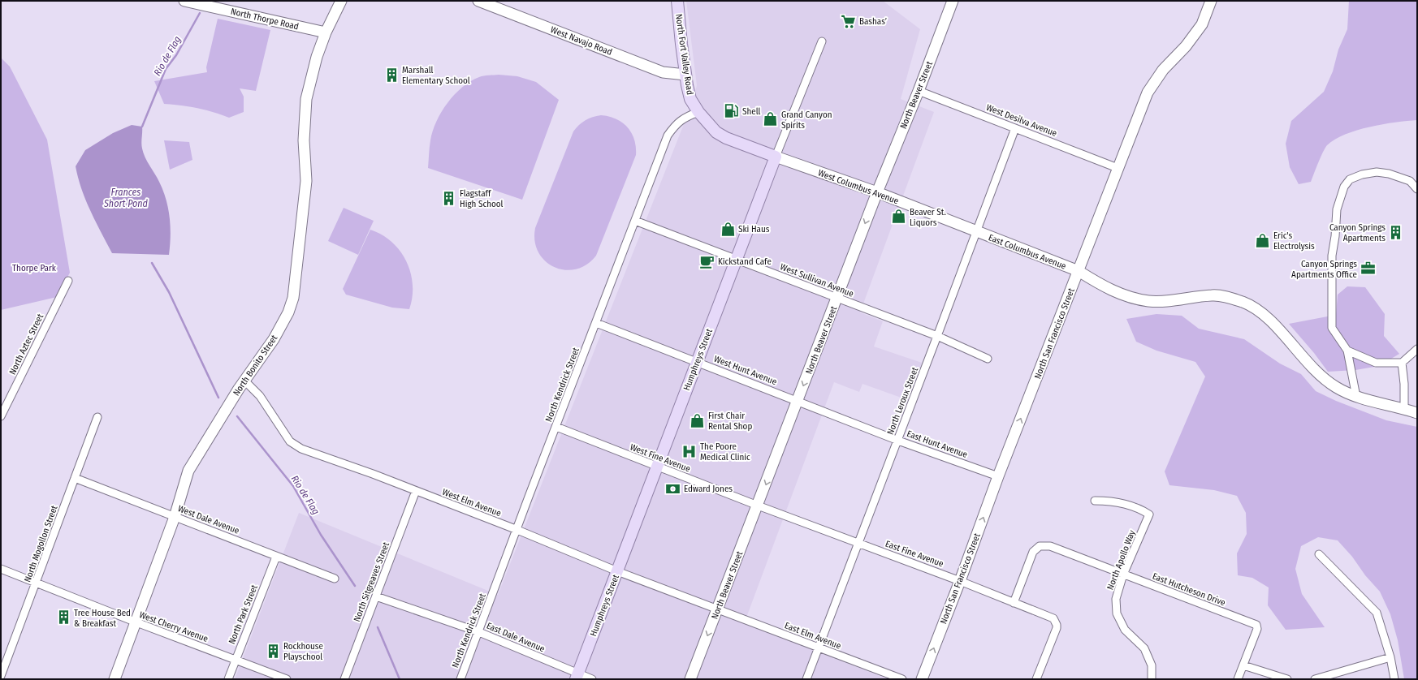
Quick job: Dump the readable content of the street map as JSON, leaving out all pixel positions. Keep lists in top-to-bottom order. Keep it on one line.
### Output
{"streets":{"main road":["North Fort Valley Road","Humphreys Street"],"street":["North Thorpe Road","West Navajo Road","North Beaver Street","West Desilva Avenue","West Columbus Avenue","East Columbus Avenue","West Sullivan Avenue","North San Francisco Street","North Aztec Street","North Bonito Street","West Hunt Avenue","North Kendrick Street","North Leroux Street","East Hunt Avenue","West Fine Avenue","West Elm Avenue","West Dale Avenue","North Mogollon Street","East Fine Avenue","North Apollo Way","North Sitgreaves Street","East Hutcheson Drive","North Park Street","West Cherry Avenue","East Elm Avenue","East Dale Avenue"]},"crossings":[["North Thorpe Road","North Bonito Street"],["West Navajo Road","North Fort Valley Road"],["North Fort Valley Road","West Columbus Avenue"],["North Fort Valley Road","Humphreys Street"],["North Fort Valley Road","North Kendrick Street"],["North Beaver Street","West Desilva Avenue"],["North Beaver Street","West Columbus Avenue"],["North Beaver Street","West Sullivan Avenue"],["North Beaver Street","West Hunt Avenue"],["North Beaver Street","East Hunt Avenue"],["North Beaver Street","West Fine Avenue"],["North Beaver Street","West Elm Avenue"],["North Beaver Street","East Fine Avenue"],["North Beaver Street","East Elm Avenue"],["West Desilva Avenue","North San Francisco Street"],["West Desilva Avenue","North Leroux Street"],["West Columbus Avenue","East Columbus Avenue"],["West Columbus Avenue","Humphreys Street"],["West Columbus Avenue","North Leroux Street"],["East Columbus Avenue","North San Francisco Street"],["East Columbus Avenue","North Leroux Street"],["West Sullivan Avenue","Humphreys Street"],["West Sullivan Avenue","North Kendrick Street"],["West Sullivan Avenue","North Leroux Street"],["North San Francisco Street","East Hunt Avenue"],["North San Francisco Street","East Fine Avenue"],["Humphreys Street","West Hunt Avenue"],["Humphreys Street","West Fine Avenue"],["Humphreys Street","West Elm Avenue"],["Humphreys Street","East Dale Avenue"],["North Bonito Street","West Elm Avenue"],["North Bonito Street","West Dale Avenue"],["North Bonito Street","West Cherry Avenue"],["West Hunt Avenue","North Kendrick Street"],["West Hunt Avenue","East Hunt Avenue"],["North Kendrick Street","West Fine Avenue"],["North Kendrick Street","West Elm Avenue"],["North Kendrick Street","East Dale Avenue"],["North Leroux Street","East Hunt Avenue"],["North Leroux Street","East Fine Avenue"],["North Leroux Street","East Elm Avenue"],["West Fine Avenue","East Fine Avenue"],["West Elm Avenue","North Sitgreaves Street"],["West Elm Avenue","East Elm Avenue"],["West Dale Avenue","North Mogollon Street"],["West Dale Avenue","North Park Street"],["North Mogollon Street","West Cherry Avenue"],["East Fine Avenue","East Hutcheson Drive"],["North Apollo Way","East Hutcheson Drive"],["North Sitgreaves Street","East Dale Avenue"],["North Park Street","West Cherry Avenue"]],"one_way":["North Beaver Street","North San Francisco Street"],"water":["Rio de Flag","Frances Short Pond"],"parks":["Thorpe Park"],"places":{"supermarket":["Bashas’"],"building":["Marshall Elementary School","Flagstaff High School","Canyon Springs Apartments","Tree House Bed & Breakfast","Rockhouse Playschool"],"fuel station":["Shell"],"shop":["Grand Canyon Spirits","Beaver St. Liquors","Ski Haus","Eric's Electrolysis","First Chair Rental Shop"],"cafe":["Kickstand Cafe"],"office":["Canyon Springs Apartments Office"],"hospital":["The Poore Medical Clinic"],"bank":["Edward Jones"]}}
